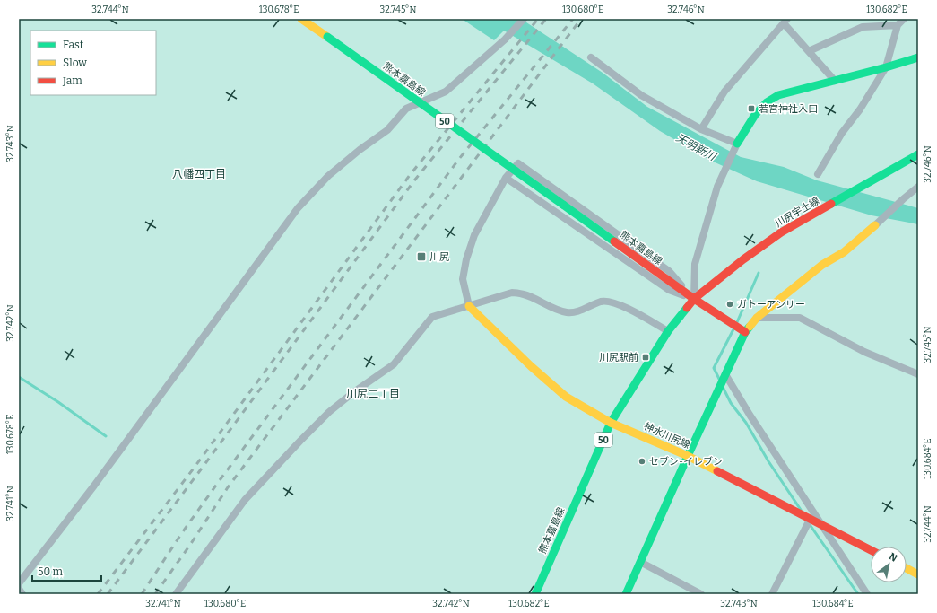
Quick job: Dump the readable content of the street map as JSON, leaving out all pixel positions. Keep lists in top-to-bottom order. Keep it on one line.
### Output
{"streets":{"main road":["熊本嘉島線","50","川尻宇土線","神水川尻線"]},"crossings":[["熊本嘉島線","川尻宇土線"],["熊本嘉島線","神水川尻線"]],"districts":["八幡四丁目","川尻二丁目"],"water":["天明新川"],"places":{"transit":["若宮神社入口","川尻","川尻駅前"],"other":["ガトーアンリー","セブン-イレブン"]},"legend":["Fast","Slow","Jam"],"scale_bar":"50 m","north":"top right","coordinates":["32.744°N","130.678°E","32.745°N","130.680°E","32.746°N","130.682°E","32.743°N","32.742°N","130.684°E","32.741°N"]}
